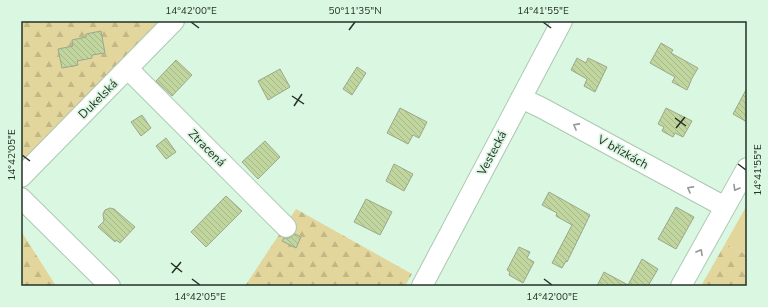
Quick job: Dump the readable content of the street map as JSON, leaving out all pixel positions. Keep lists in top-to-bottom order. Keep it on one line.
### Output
{"streets":{"street":["Dukelská","Ztracená","V břízkách","Vestecká"]},"crossings":[["Dukelská","Ztracená"],["V břízkách","Vestecká"]],"one_way":["V břízkách"],"coordinates":["14°42'00\"E","50°11'35\"N","14°41'55\"E","14°42'05\"E"]}
